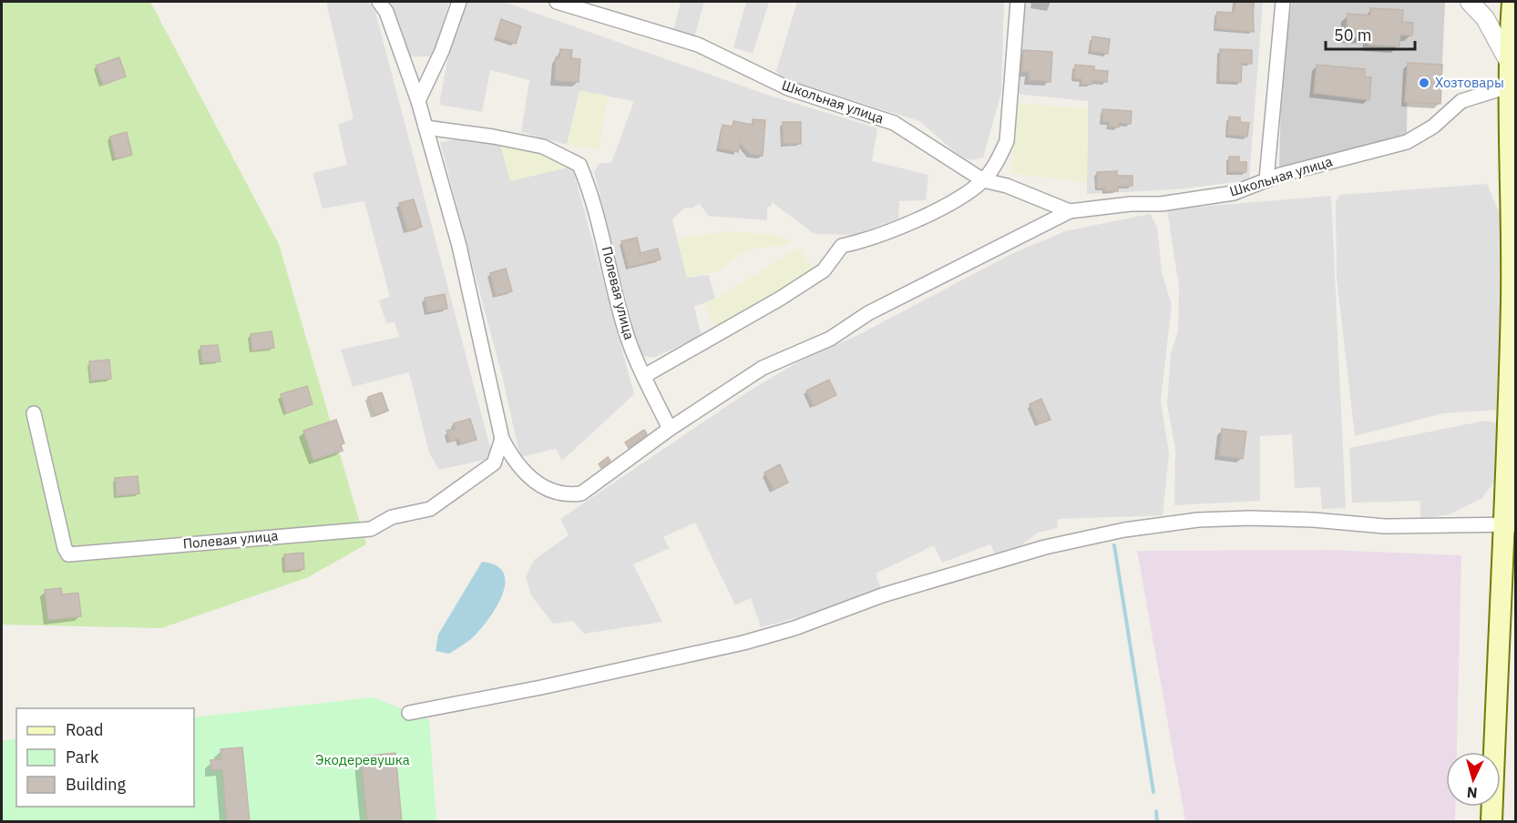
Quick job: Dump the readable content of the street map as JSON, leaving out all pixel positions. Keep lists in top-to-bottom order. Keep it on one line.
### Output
{"streets":{"street":["Школьная улица","Полевая улица"]},"crossings":[["Школьная улица","Полевая улица"]],"parks":["Экодеревушка"],"places":["Хозтовары"],"legend":["Road","Park","Building"],"scale_bar":"50 m","north":"bottom"}
